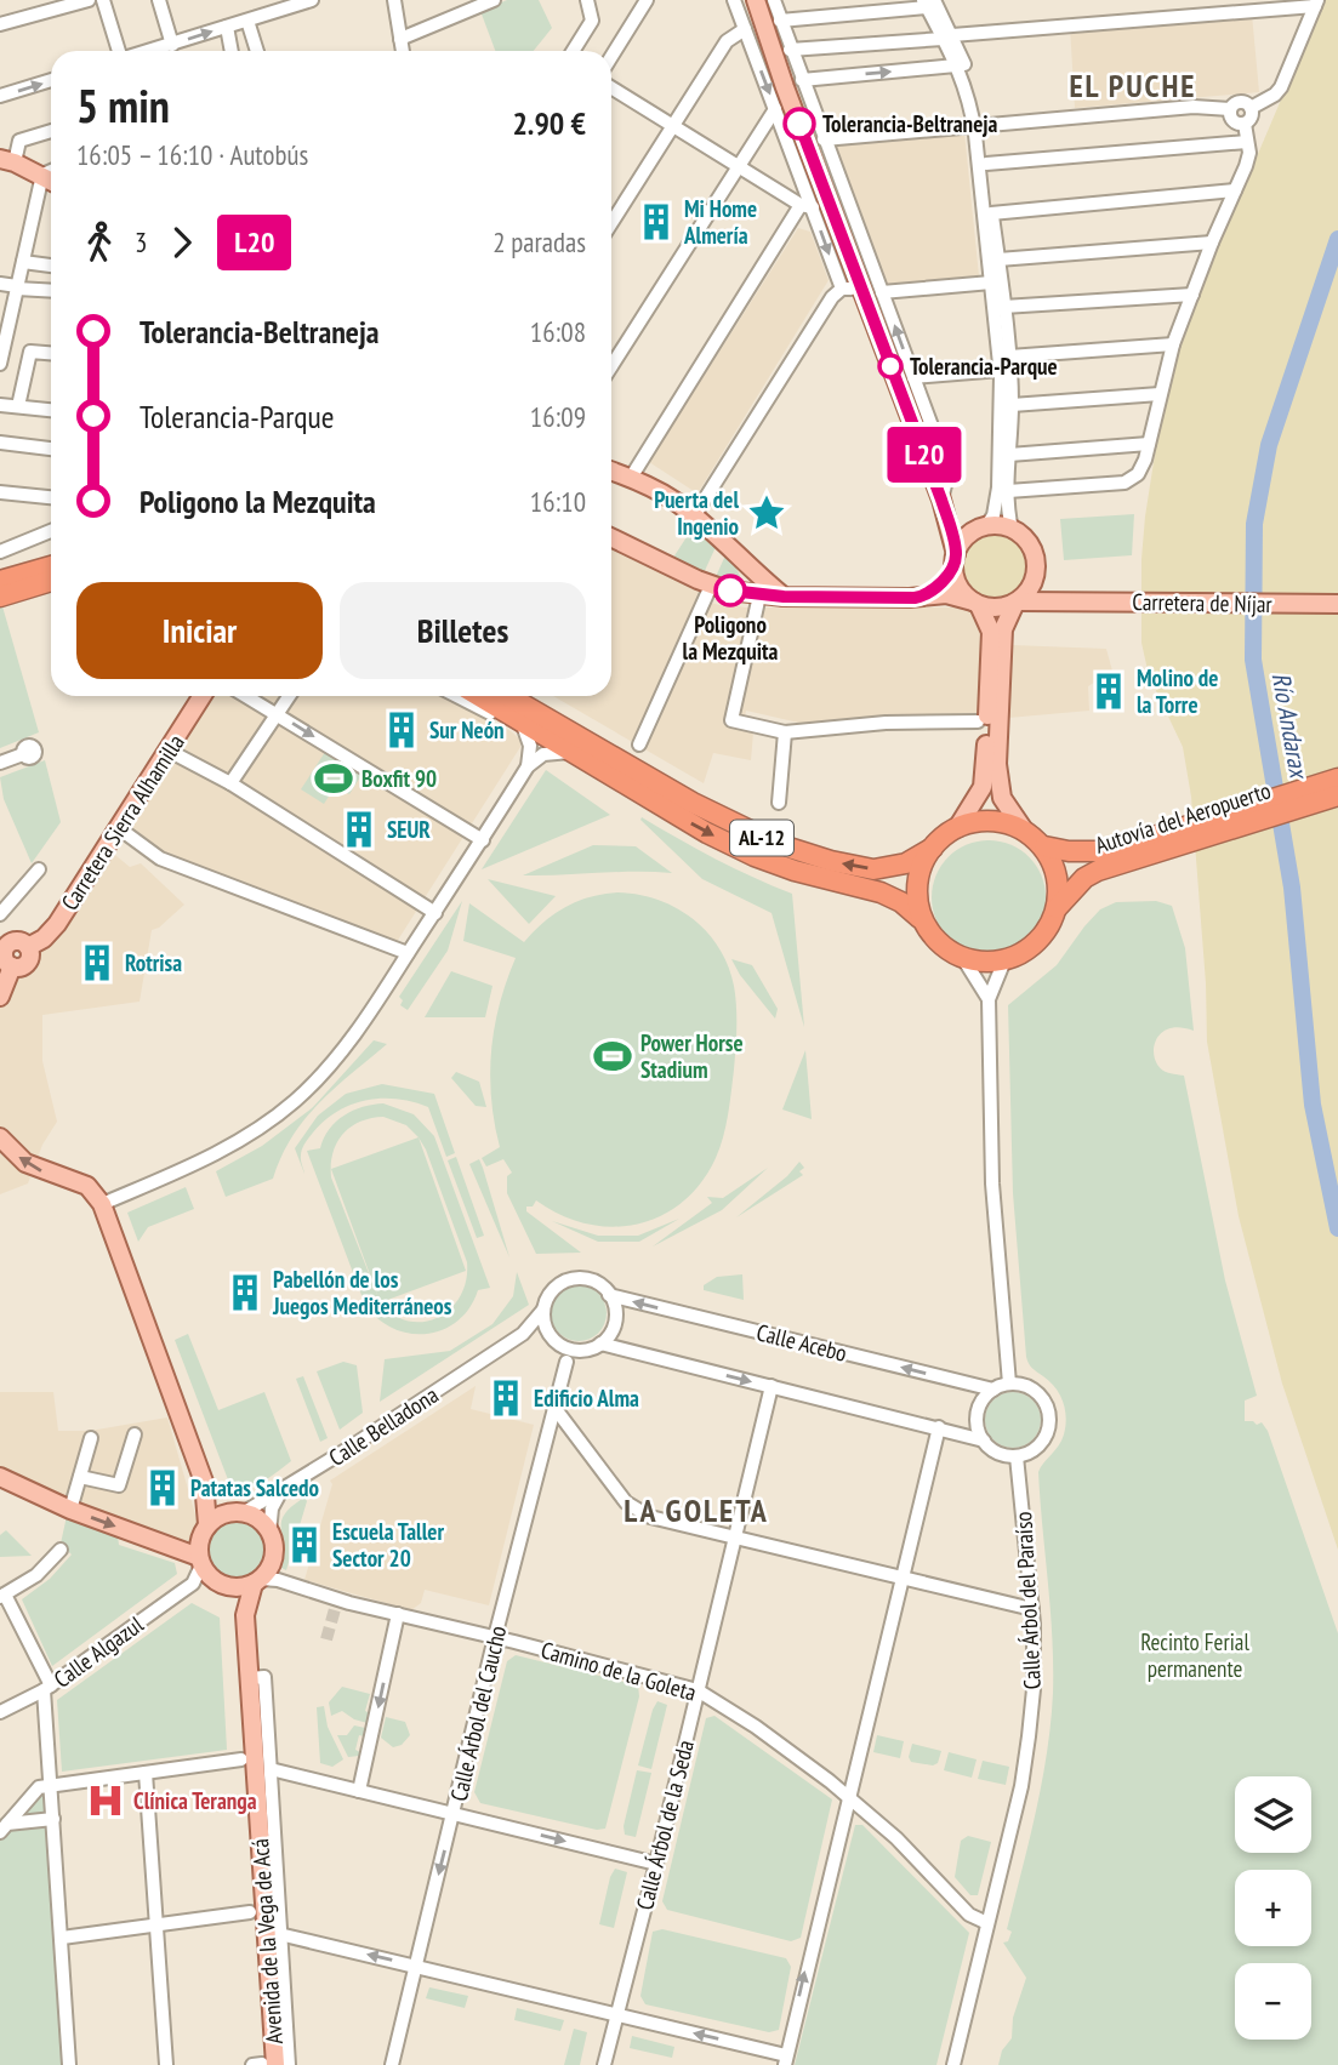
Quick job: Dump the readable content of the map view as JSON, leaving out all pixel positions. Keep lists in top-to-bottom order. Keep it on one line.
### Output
{"streets":{"highway":["Autovía del Aeropuerto","AL-12"],"main road":["Carretera de Níjar","Carretera Sierra Alhamilla","Avenida de la Vega de Acá"],"street":["Calle Acebo","Calle Belladona","Calle Árbol del Paraíso","Calle Algazul","Camino de la Goleta","Calle Árbol del Caucho","Calle Árbol de la Seda"]},"crossings":[["Autovía del Aeropuerto","AL-12"],["Calle Acebo","Calle Belladona"],["Calle Acebo","Calle Árbol del Paraíso"],["Calle Belladona","Calle Algazul"],["Calle Belladona","Camino de la Goleta"],["Calle Belladona","Avenida de la Vega de Acá"],["Calle Árbol del Paraíso","Camino de la Goleta"],["Calle Algazul","Camino de la Goleta"],["Calle Algazul","Avenida de la Vega de Acá"],["Camino de la Goleta","Calle Árbol del Caucho"],["Camino de la Goleta","Calle Árbol de la Seda"],["Camino de la Goleta","Avenida de la Vega de Acá"]],"districts":["EL PUCHE","LA GOLETA"],"water":["Río Andarax"],"parks":["Recinto Ferial permanente"],"places":{"other":["Tolerancia-Beltraneja","Tolerancia-Parque","Poligono la Mezquita"],"building":["Mi Home Almería","Molino de la Torre","Sur Neón","SEUR","Rotrisa","Pabellón de los Juegos Mediterráneos","Edificio Alma","Patatas Salcedo","Escuela Taller Sector 20"],"place":["Puerta del Ingenio"],"sports":["Boxfit 90","Power Horse Stadium"],"hospital":["Clínica Teranga"]},"lines":["bus line L20"],"page":{"on_map":"L20","heading":["5 min","16:05 – 16:10 · Autobús","2.90 €"],"legs":["3","L20","2 paradas"],"list":[{"name":"Tolerancia-Beltraneja","value":"16:08"},{"name":"Tolerancia-Parque","value":"16:09"},{"name":"Poligono la Mezquita","value":"16:10"}],"buttons":["Iniciar","Billetes"],"map_buttons":["+","−"]}}
